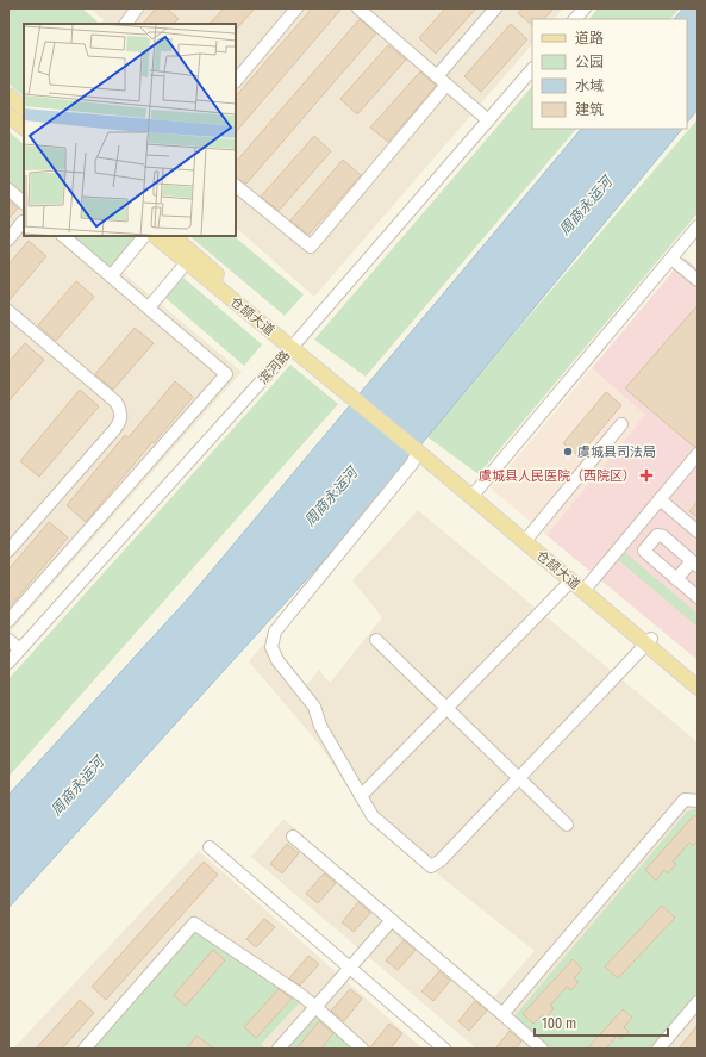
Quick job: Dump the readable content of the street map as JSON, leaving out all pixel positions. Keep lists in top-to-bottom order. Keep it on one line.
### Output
{"streets":{"main road":["仓颉大道"],"street":["滨河路"]},"crossings":[["仓颉大道","滨河路"]],"water":["周商永运河"],"places":{"other":["虞城县司法局"],"health":["虞城县人民医院（西院区）"]},"legend":["道路","公园","水域","建筑"],"scale_bar":"100 m"}
